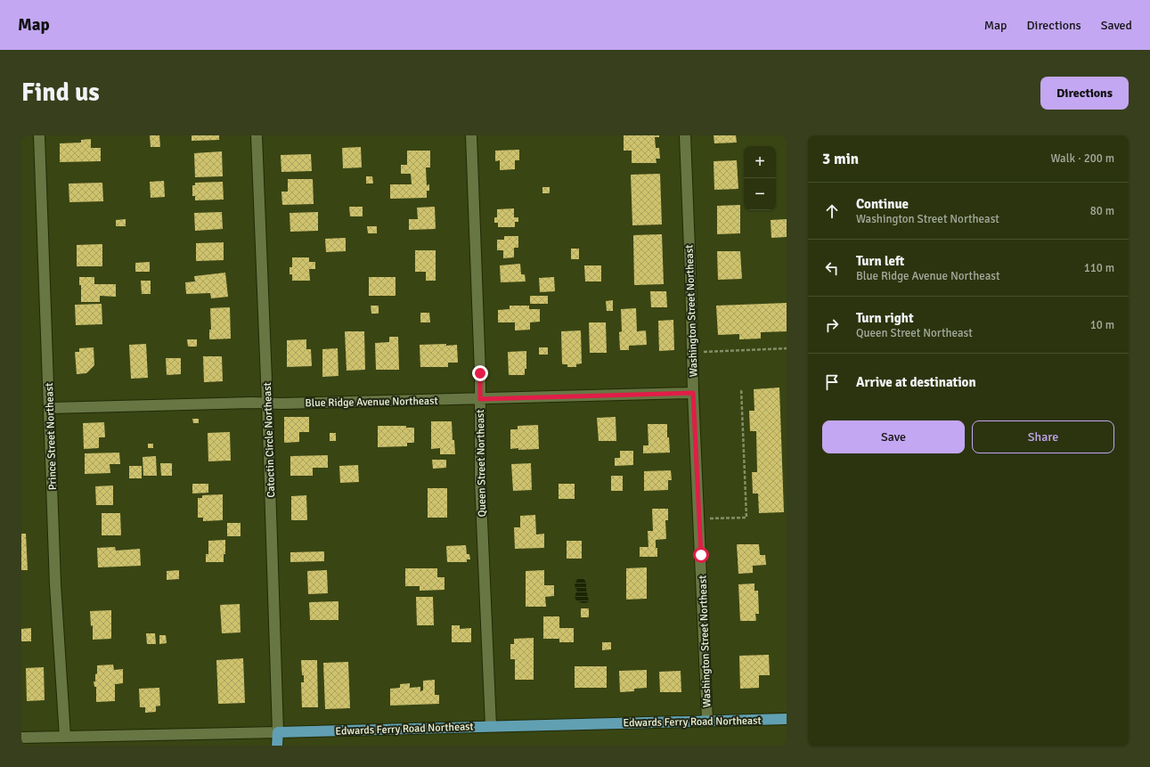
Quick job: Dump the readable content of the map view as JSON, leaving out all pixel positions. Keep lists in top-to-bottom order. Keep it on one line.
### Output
{"streets":{"main road":["Catoctin Circle Northeast","Edwards Ferry Road Northeast"],"street":["Washington Street Northeast","Blue Ridge Avenue Northeast","Prince Street Northeast","Queen Street Northeast"]},"crossings":[["Washington Street Northeast","Blue Ridge Avenue Northeast"],["Washington Street Northeast","Edwards Ferry Road Northeast"],["Blue Ridge Avenue Northeast","Prince Street Northeast"],["Blue Ridge Avenue Northeast","Catoctin Circle Northeast"],["Blue Ridge Avenue Northeast","Queen Street Northeast"],["Prince Street Northeast","Edwards Ferry Road Northeast"],["Catoctin Circle Northeast","Edwards Ferry Road Northeast"],["Queen Street Northeast","Edwards Ferry Road Northeast"]],"page":{"header":"Map","nav":["Map","Directions","Saved"],"buttons":["Directions",["Save","Share"]],"title":"Find us","heading":["3 min","Walk · 200 m"],"map_buttons":["+","−"],"list":[["Continue","Washington Street Northeast","80 m"],["Turn left","Blue Ridge Avenue Northeast","110 m"],["Turn right","Queen Street Northeast","10 m"],"Arrive at destination"]}}
